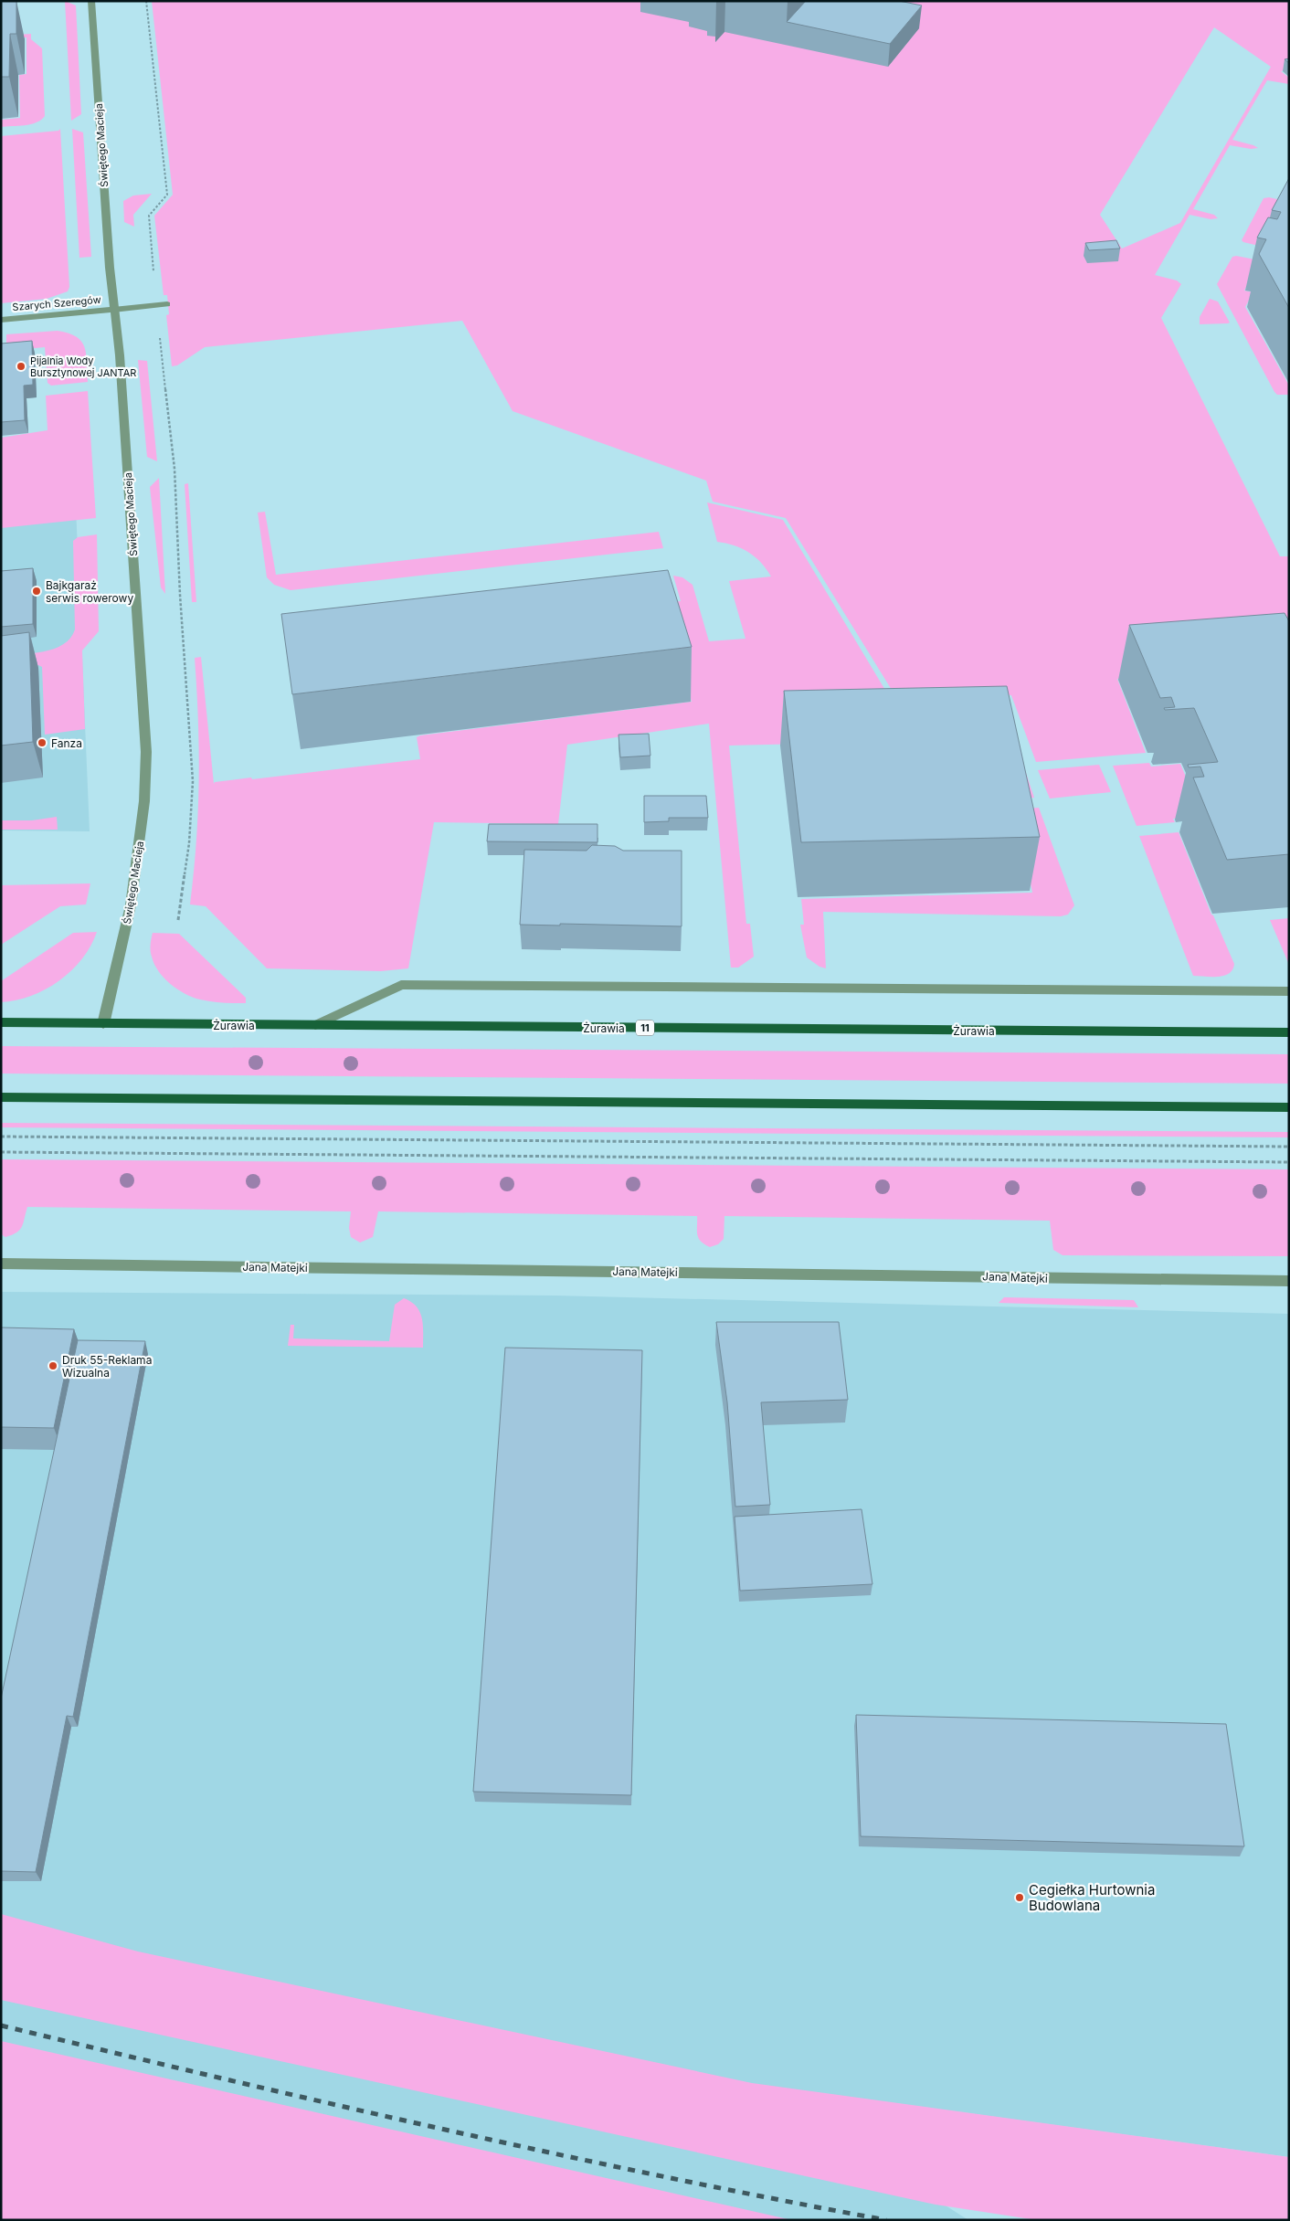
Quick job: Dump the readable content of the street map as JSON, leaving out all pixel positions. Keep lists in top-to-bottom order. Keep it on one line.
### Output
{"streets":{"main road":["Żurawia","11"],"street":["Świętego Macieja","Szarych Szeregów","Jana Matejki"]},"crossings":[["Świętego Macieja","Szarych Szeregów"],["Świętego Macieja","Żurawia"]],"places":["Pijalnia Wody Bursztynowej JANTAR","Bajkgaraż serwis rowerowy","Fanza","Druk 55-Reklama Wizualna","Cegiełka Hurtownia Budowlana"]}
